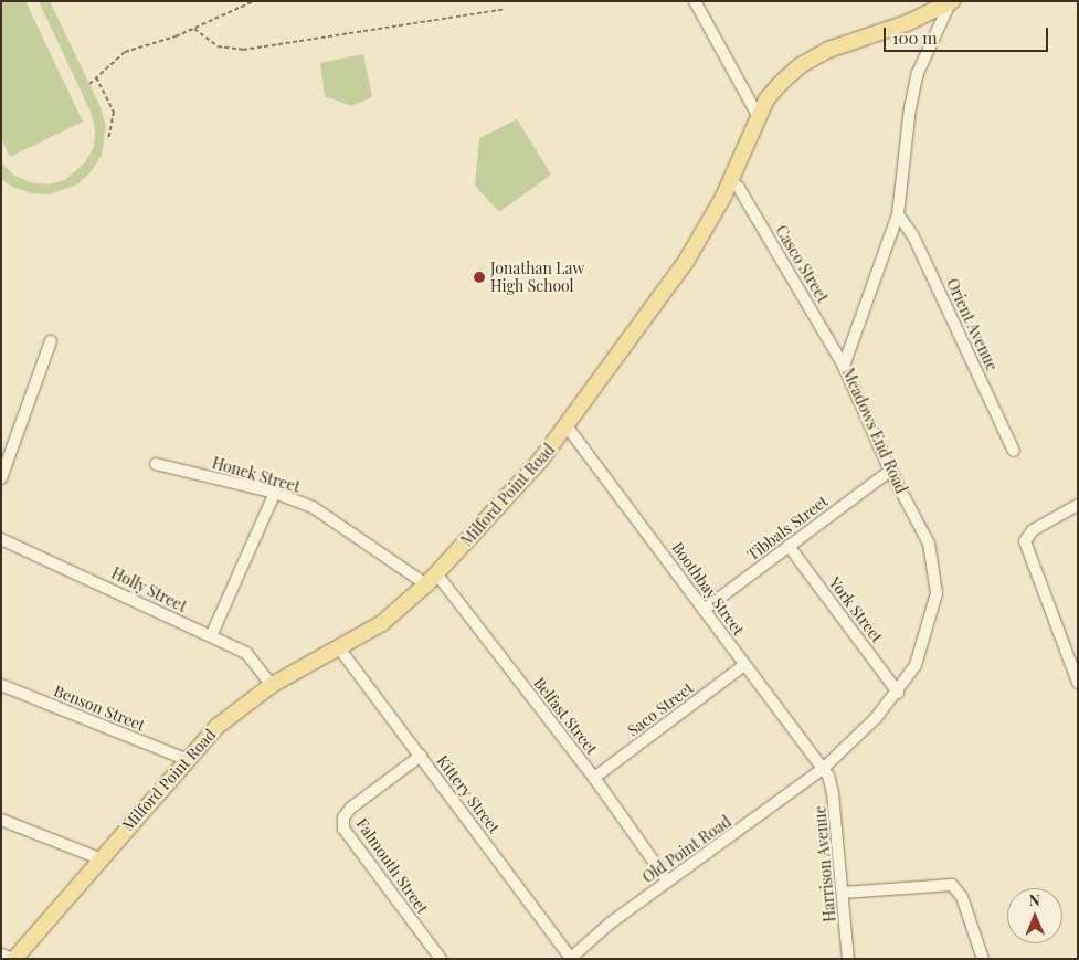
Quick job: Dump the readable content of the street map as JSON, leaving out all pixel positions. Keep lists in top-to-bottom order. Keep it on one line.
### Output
{"streets":{"main road":["Milford Point Road"],"street":["Casco Street","Orient Avenue","Meadows End Road","Honek Street","Tibbals Street","Boothbay Street","Holly Street","York Street","Benson Street","Saco Street","Belfast Street","Kittery Street","Old Point Road","Harrison Avenue","Falmouth Street"]},"crossings":[["Casco Street","Meadows End Road"],["Casco Street","Milford Point Road"],["Orient Avenue","Meadows End Road"],["Meadows End Road","Milford Point Road"],["Meadows End Road","Tibbals Street"],["Meadows End Road","Boothbay Street"],["Meadows End Road","York Street"],["Meadows End Road","Old Point Road"],["Meadows End Road","Harrison Avenue"],["Honek Street","Milford Point Road"],["Honek Street","Belfast Street"],["Milford Point Road","Boothbay Street"],["Milford Point Road","Holly Street"],["Milford Point Road","Benson Street"],["Milford Point Road","Belfast Street"],["Milford Point Road","Kittery Street"],["Tibbals Street","Boothbay Street"],["Tibbals Street","York Street"],["Boothbay Street","Saco Street"],["Boothbay Street","Old Point Road"],["Boothbay Street","Harrison Avenue"],["Saco Street","Belfast Street"],["Belfast Street","Old Point Road"],["Kittery Street","Old Point Road"],["Kittery Street","Falmouth Street"],["Old Point Road","Harrison Avenue"]],"places":["Jonathan Law High School"],"scale_bar":"100 m","north":"top"}
